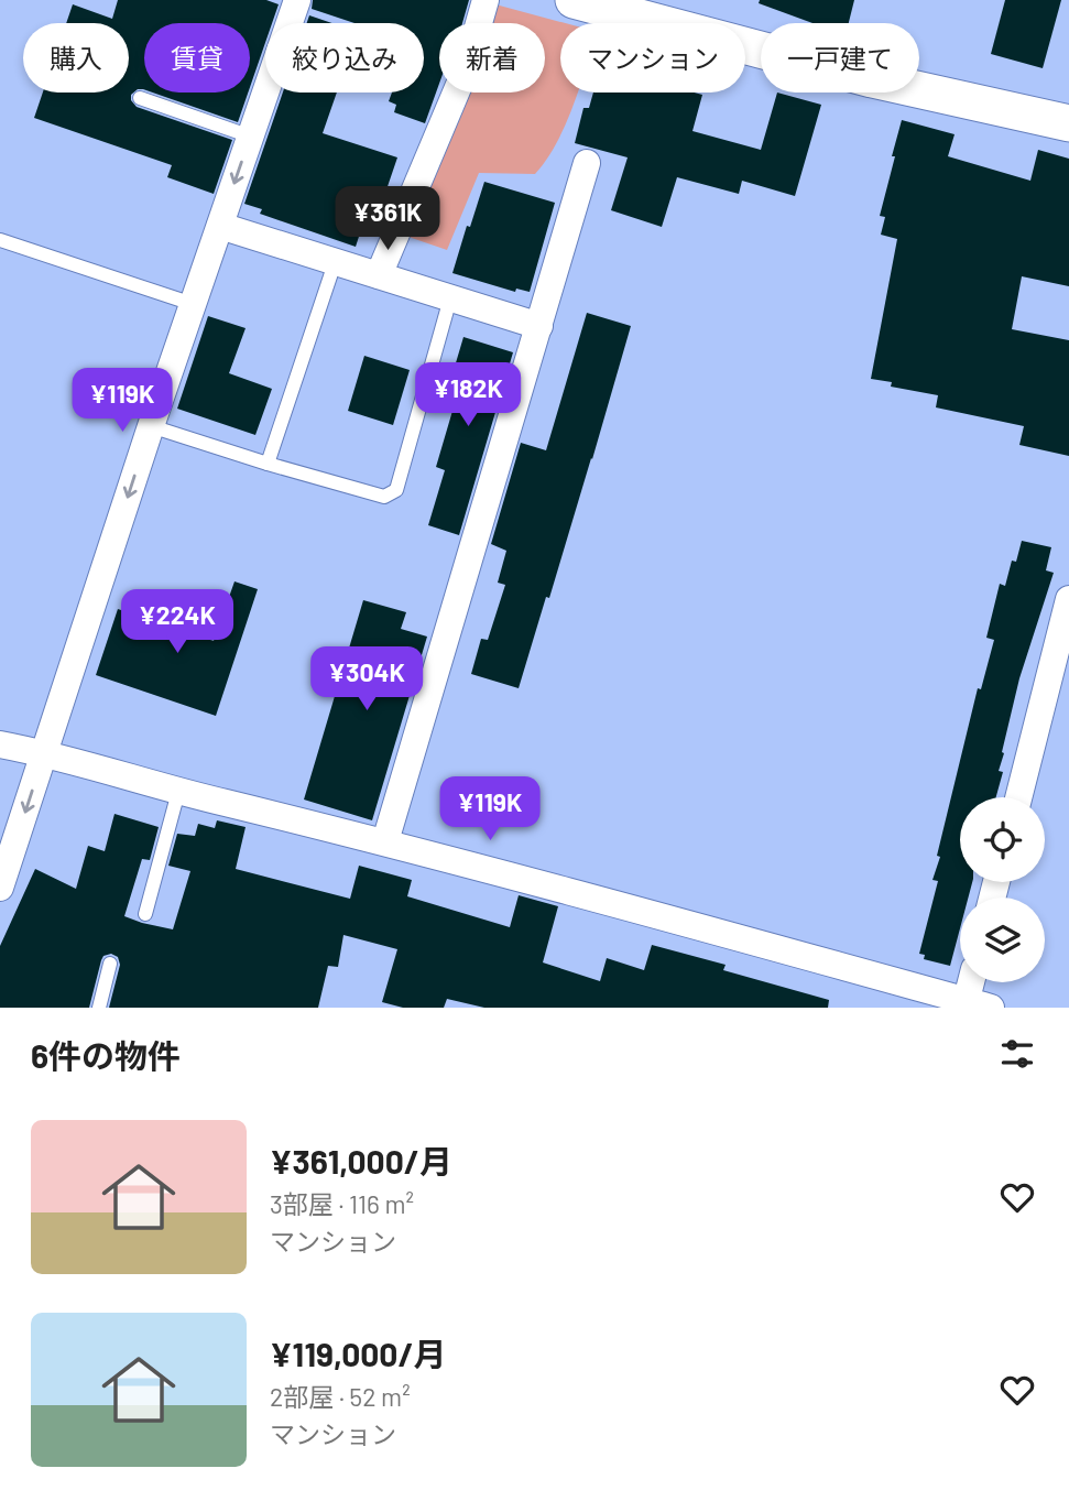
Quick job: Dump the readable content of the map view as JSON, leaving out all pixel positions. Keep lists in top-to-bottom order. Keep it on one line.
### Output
{"page":{"chip":["購入","賃貸","絞り込み","新着","マンション","一戸建て"],"price":["¥361K","¥182K","¥119K","¥224K","¥304K","¥119K"],"heading":"6件の物件","list":[{"name":"¥361,000/月","note":"3部屋 · 116 m² · マンション"},{"name":"¥119,000/月","note":"2部屋 · 52 m² · マンション"}]}}
